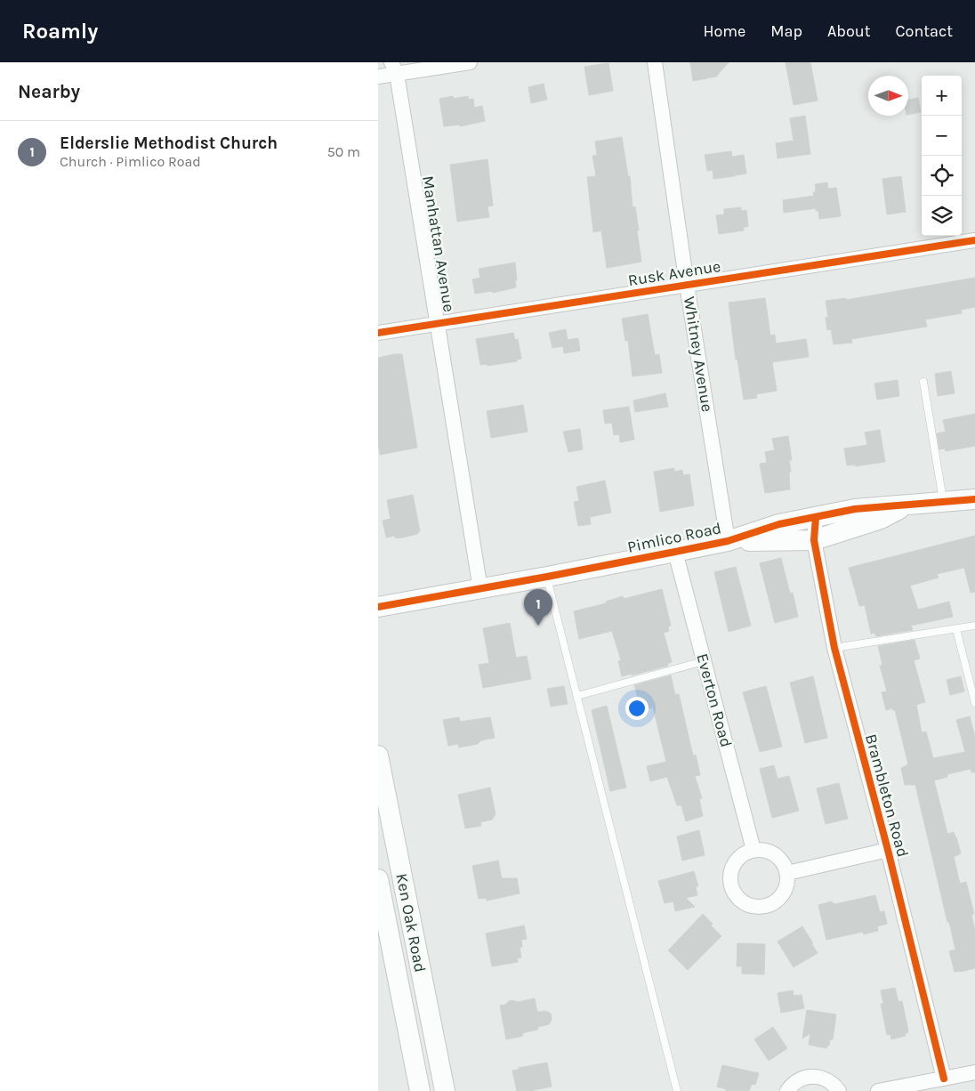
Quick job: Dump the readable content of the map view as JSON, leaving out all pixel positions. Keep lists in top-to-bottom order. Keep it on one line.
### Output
{"streets":{"street":["Manhattan Avenue","Rusk Avenue","Whitney Avenue","Pimlico Road","Everton Road","Brambleton Road","Ken Oak Road"]},"crossings":[["Manhattan Avenue","Rusk Avenue"],["Manhattan Avenue","Pimlico Road"],["Rusk Avenue","Whitney Avenue"],["Whitney Avenue","Pimlico Road"],["Pimlico Road","Everton Road"],["Pimlico Road","Brambleton Road"]],"north":"right","page":{"header":"Roamly","nav":["Home","Map","About","Contact"],"heading":"Nearby","map_buttons":["+","−"],"list":[{"mark":"1","name":"Elderslie Methodist Church","note":"Church · Pimlico Road","value":"50 m"}],"pins":"1"}}
